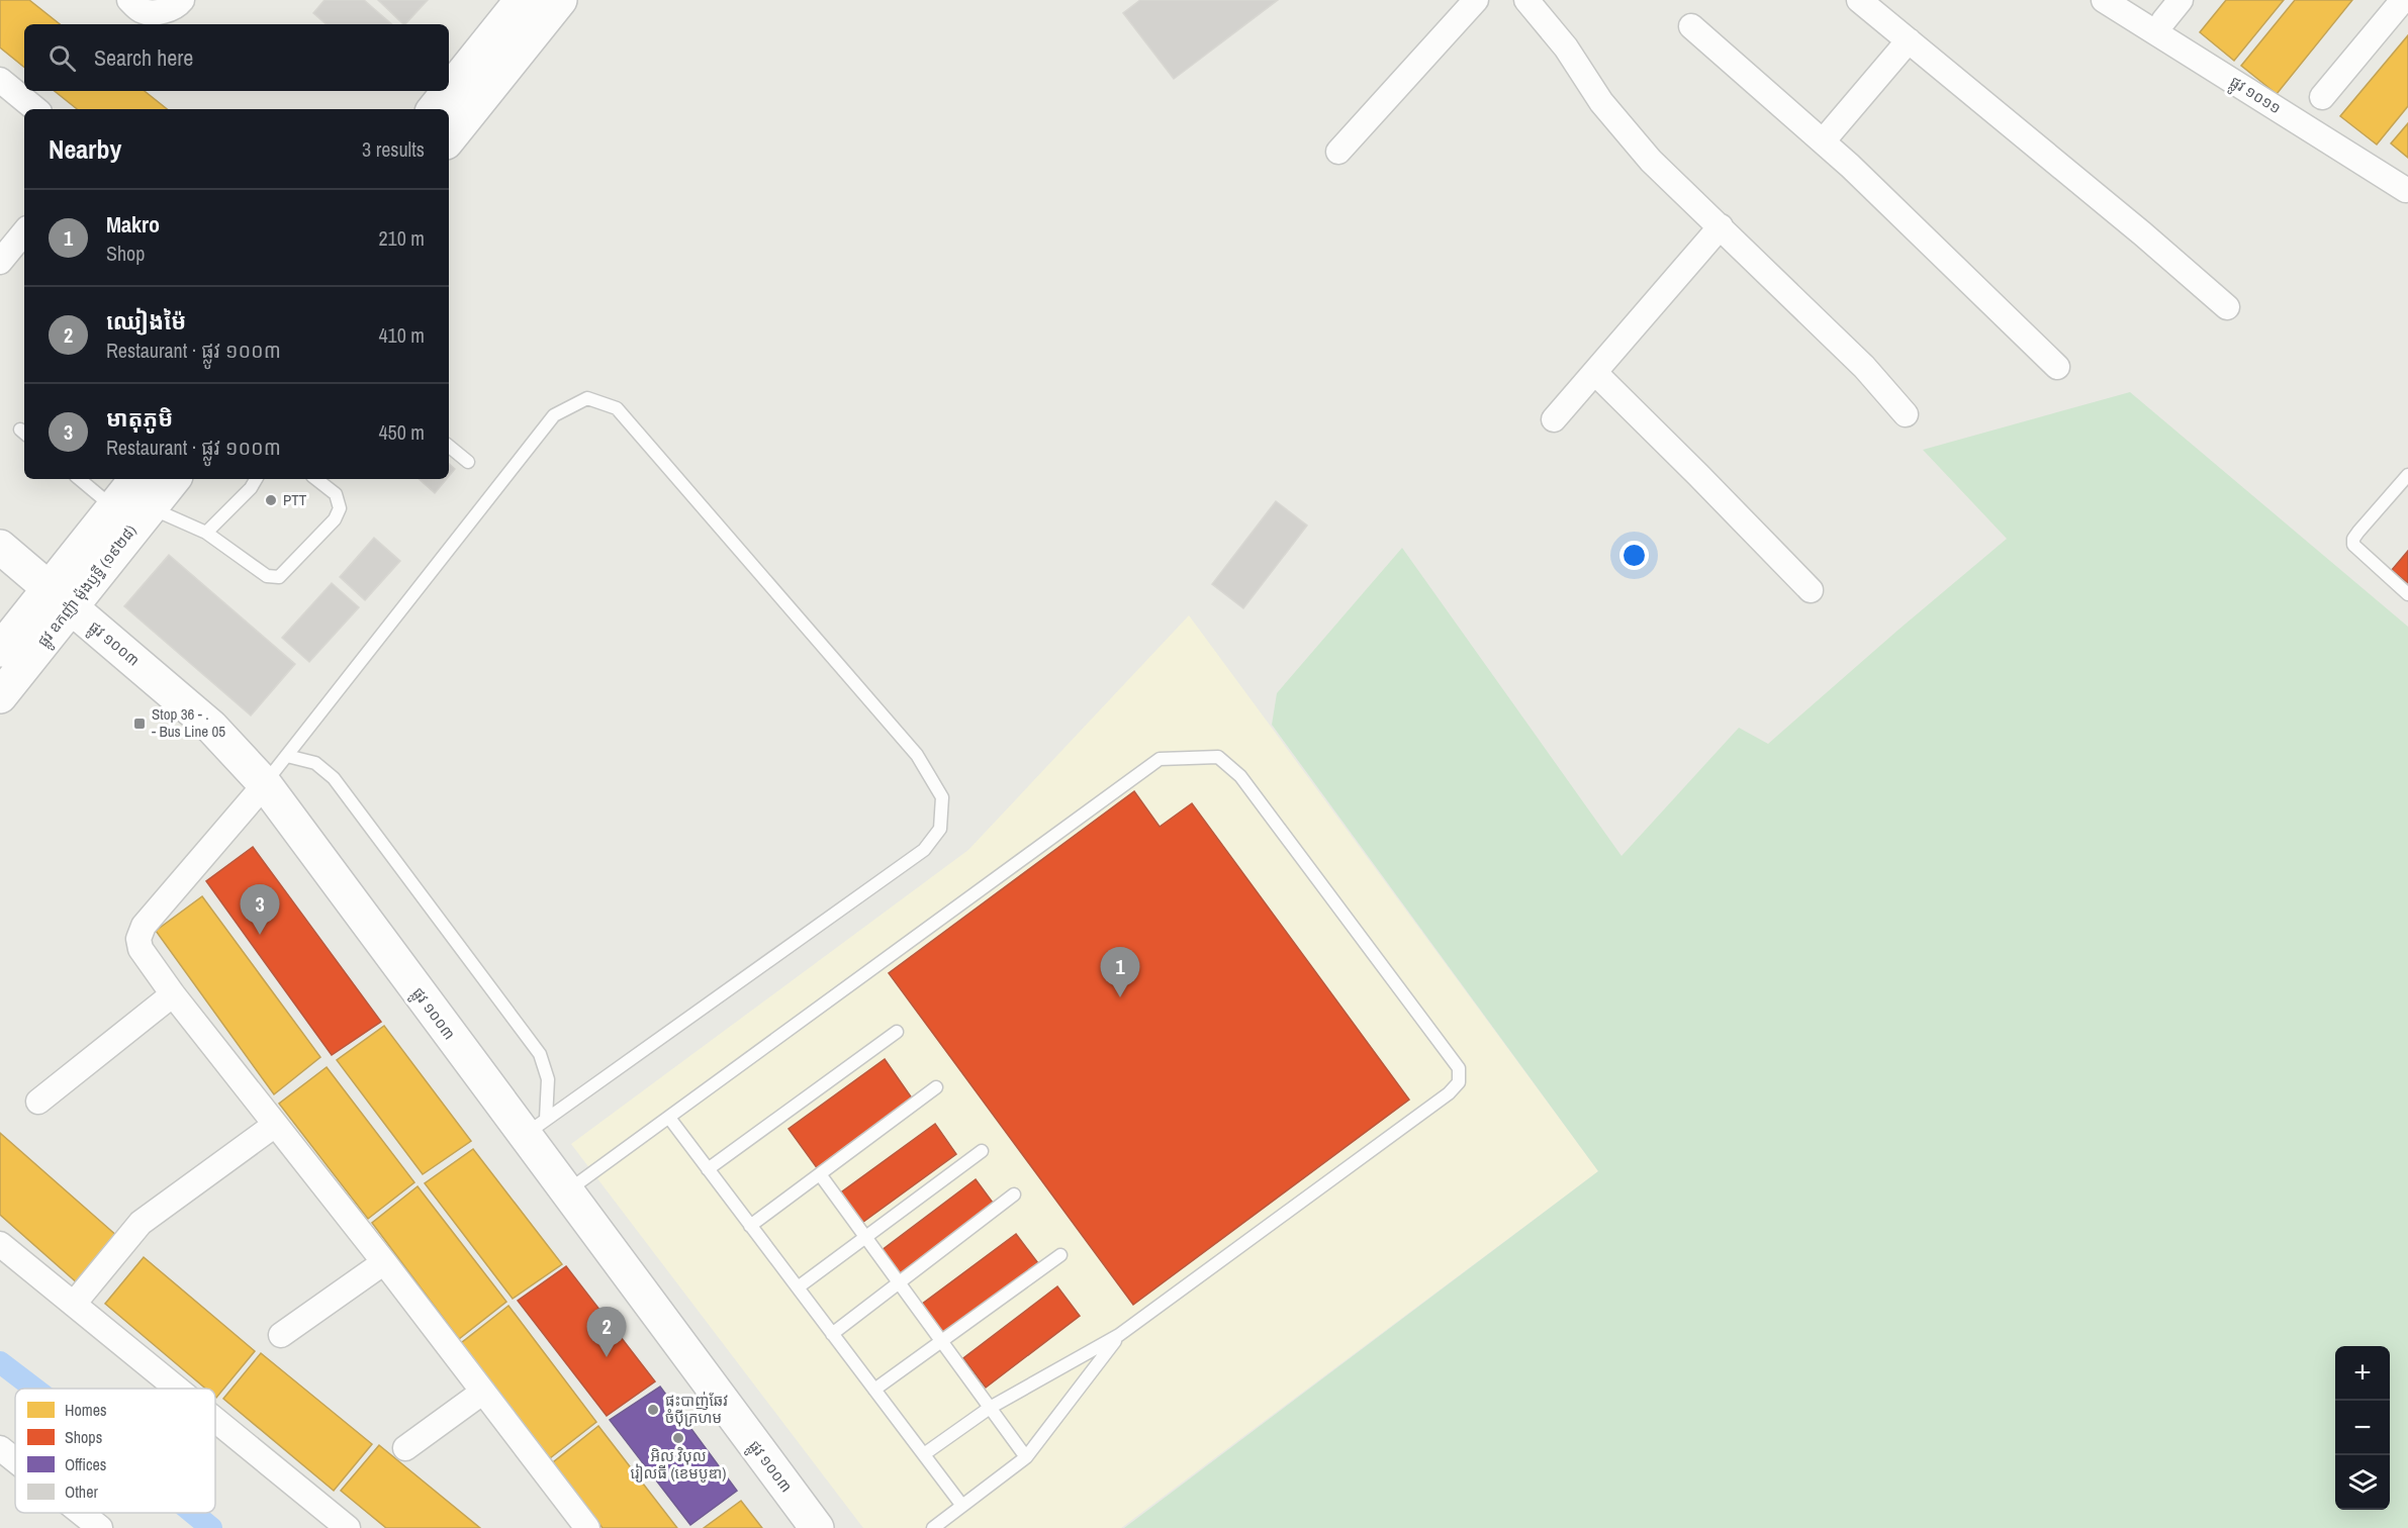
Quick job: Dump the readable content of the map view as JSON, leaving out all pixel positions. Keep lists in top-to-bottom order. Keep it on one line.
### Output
{"streets":{"main road":["ផ្លូវ ឧកញ៉ា ម៉ុងឫទ្ធី (១៩២៨)","ផ្លូវ ១០០៣"],"street":["ផ្លូវ ១០១១"]},"crossings":[["ផ្លូវ ឧកញ៉ា ម៉ុងឫទ្ធី (១៩២៨)","ផ្លូវ ១០០៣"]],"places":{"other":["PTT","ផ្ទះបាញ់ឆែវ ចំប៉ីក្រហម","អិល វិបុល រៀលធី (ខេមបូឌា)"],"transit":["Stop 36 - . - Bus Line 05"]},"legend":["Homes","Shops","Offices","Other"],"page":{"search":"Search here","heading":["Nearby","3 results"],"list":[{"mark":"1","name":"Makro","note":"Shop","value":"210 m"},{"mark":"2","name":"ឈៀងម៉ៃ","note":"Restaurant · ផ្លូវ ១០០៣","value":"410 m"},{"mark":"3","name":"មាតុភូមិ","note":"Restaurant · ផ្លូវ ១០០៣","value":"450 m"}],"pins":["3","1","2"],"map_buttons":["+","−"]}}
